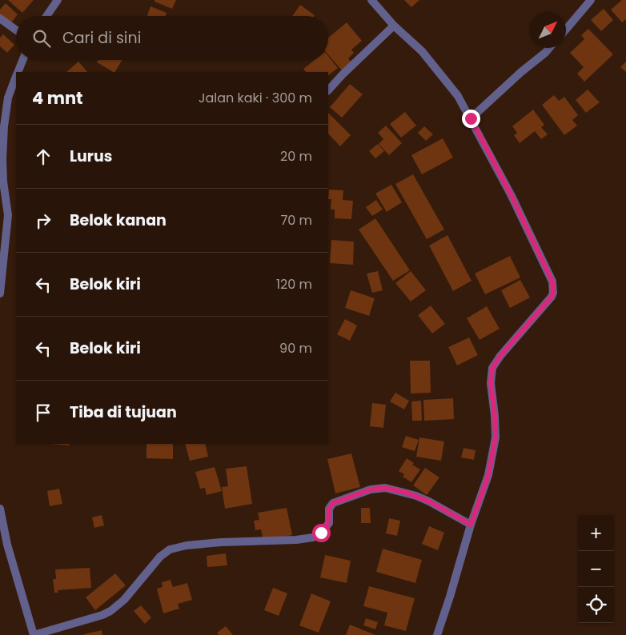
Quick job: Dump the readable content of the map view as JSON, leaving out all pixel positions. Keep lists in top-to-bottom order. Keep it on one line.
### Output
{"north":"top right","page":{"search":"Cari di sini","heading":["4 mnt","Jalan kaki · 300 m"],"list":[["Lurus","20 m"],["Belok kanan","70 m"],["Belok kiri","120 m"],["Belok kiri","90 m"],"Tiba di tujuan"],"map_buttons":["+","−"]}}
